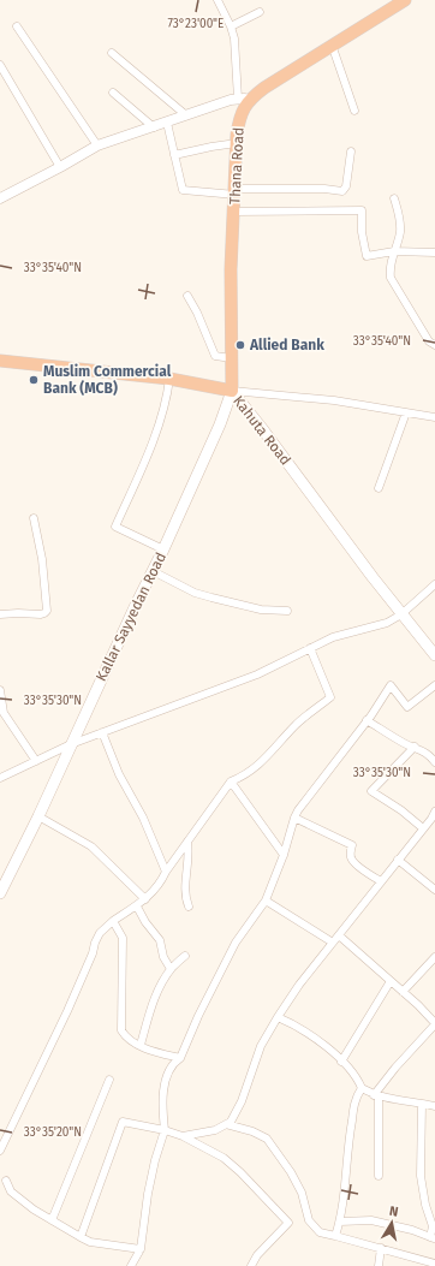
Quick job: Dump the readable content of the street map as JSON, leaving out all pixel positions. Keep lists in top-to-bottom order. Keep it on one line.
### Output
{"streets":{"highway":["Thana Road","Kahuta Road"],"main road":["Kallar Sayyedan Road"]},"crossings":[["Thana Road","Kahuta Road"],["Thana Road","Kallar Sayyedan Road"],["Kahuta Road","Kallar Sayyedan Road"]],"places":["Allied Bank","Muslim Commercial Bank (MCB)"],"north":"top","coordinates":["73°23'00\"E","33°35'40\"N","33°35'30\"N","33°35'20\"N"]}
